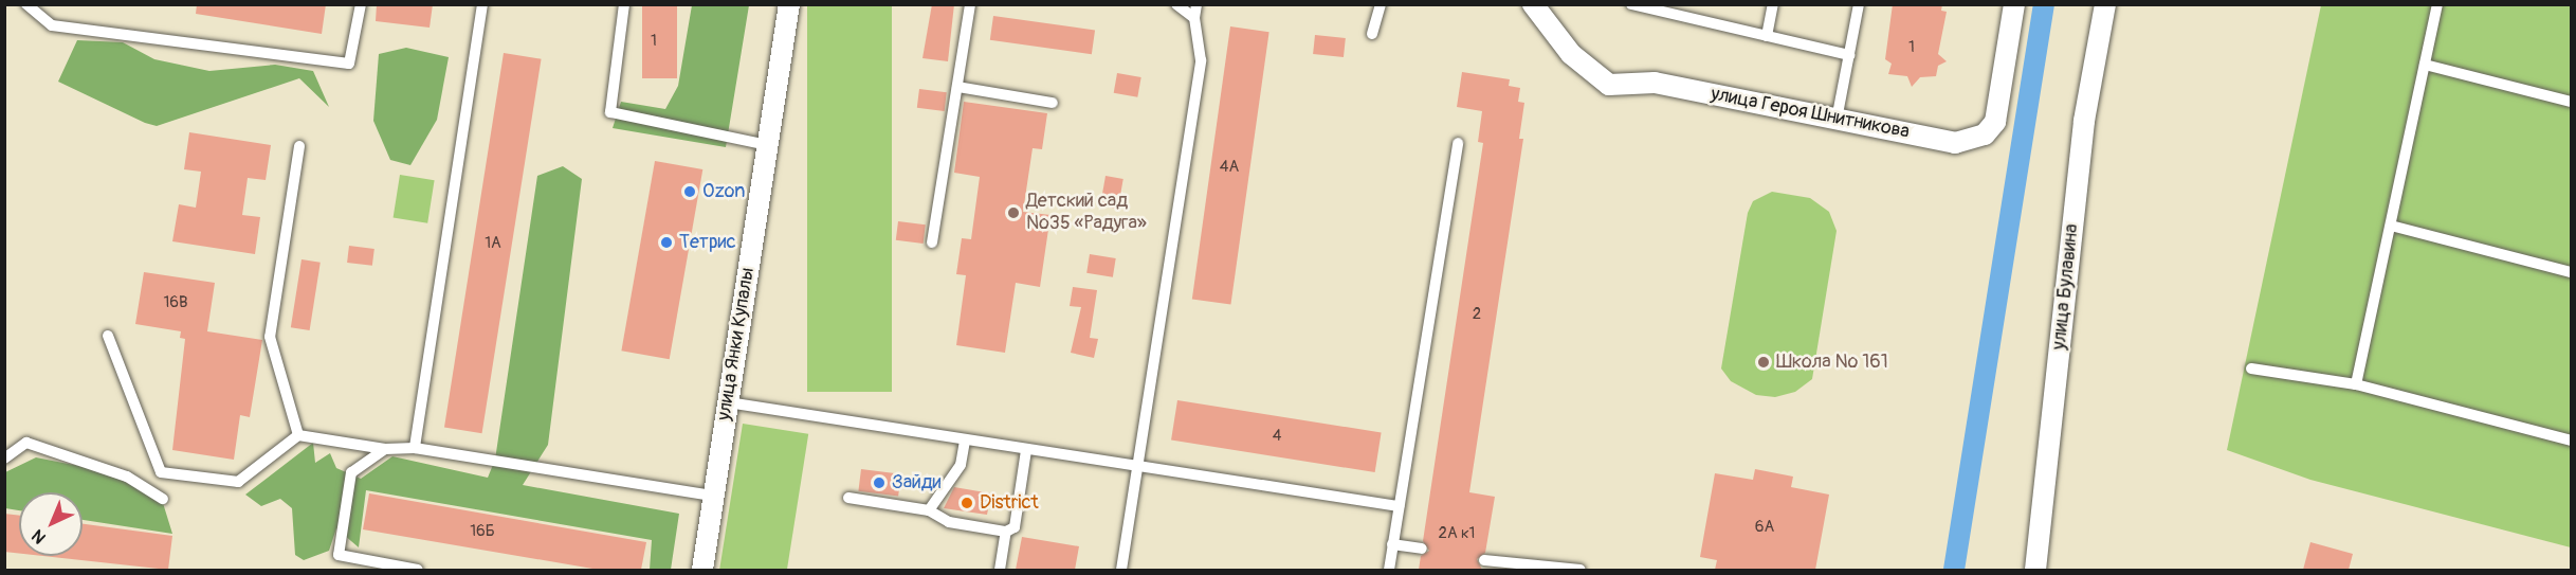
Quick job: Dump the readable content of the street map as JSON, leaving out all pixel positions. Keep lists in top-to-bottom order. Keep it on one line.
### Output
{"streets":{"street":["улица Героя Шнитникова","улица Булавина","улица Янки Купалы"]},"places":["Ozon","Детский сад №35 «Радуга»","Тетрис","Школа № 161","Зайди","District"],"house_numbers":["1","1","4А","1А","16В","2","4","6А","16Б","2А к1"],"north":"bottom left"}
